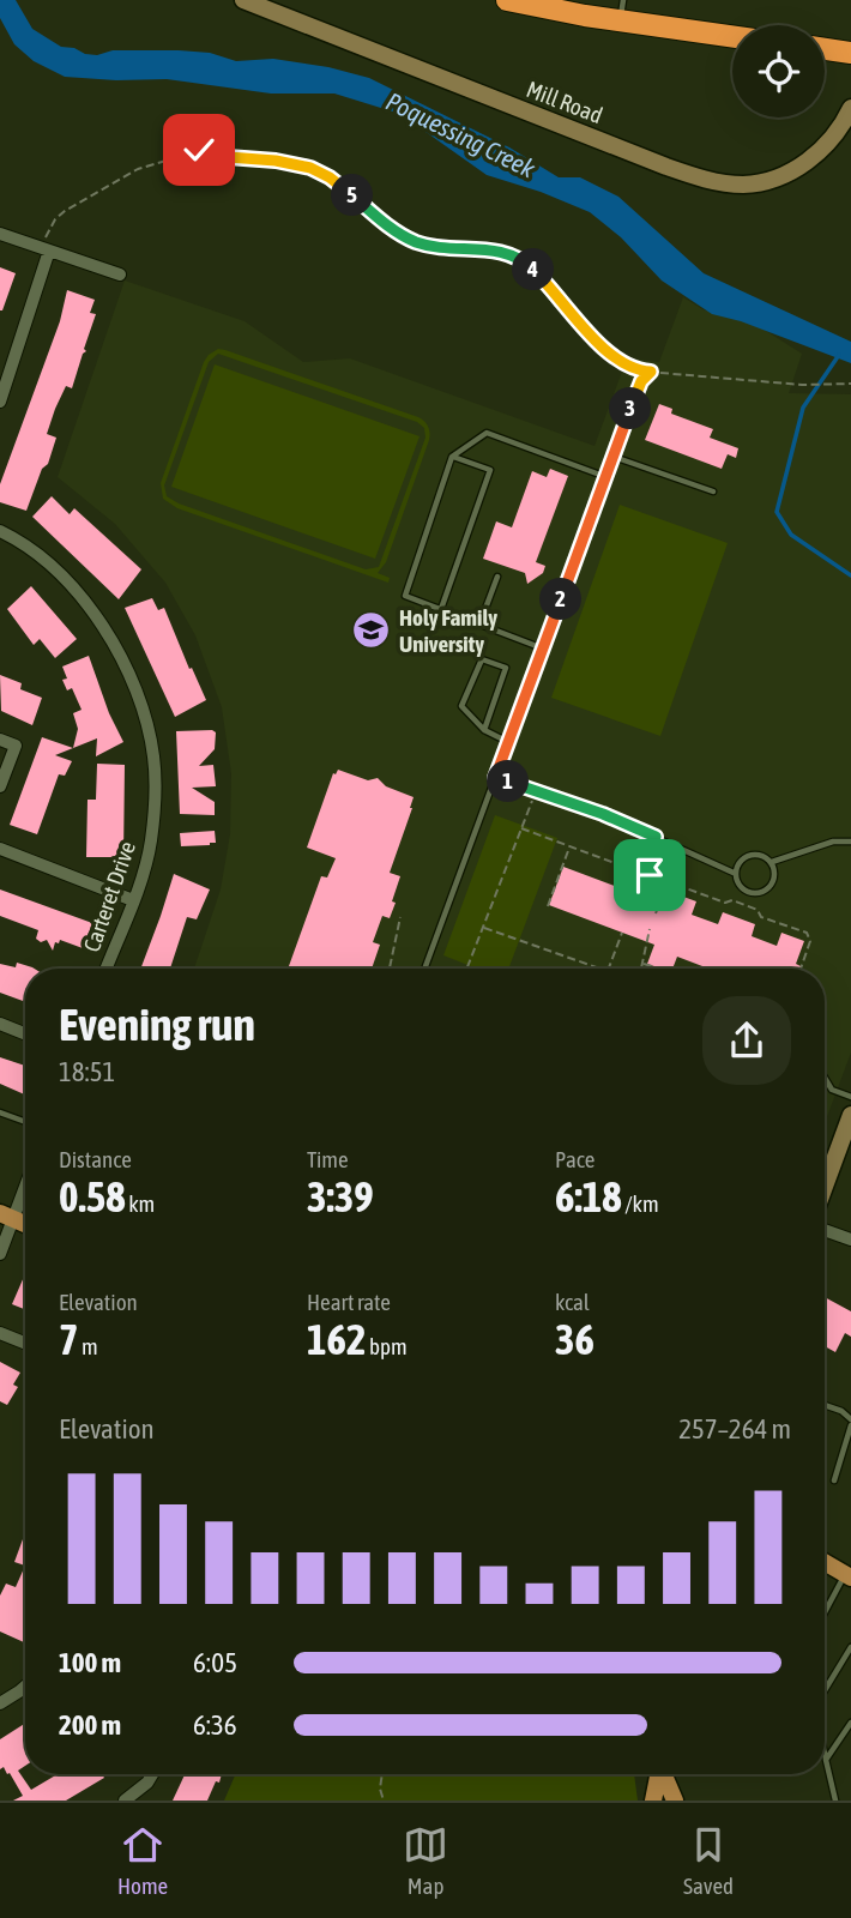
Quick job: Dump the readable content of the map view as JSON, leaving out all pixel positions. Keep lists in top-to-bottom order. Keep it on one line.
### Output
{"streets":{"street":["Mill Road","Carteret Drive"]},"water":["Poquessing Creek"],"places":{"school or university":["Holy Family University"]},"page":{"pins":["5","4","3","2","1"],"heading":["Evening run","18:51"],"stats":[["Distance","0.58 km"],["Time","3:39"],["Pace","6:18 /km"],["Elevation","7 m"],["Heart rate","162 bpm"],["kcal","36"]],"chart":["Elevation","257–264 m"],"list":[{"name":"100 m","note":"6:05"},{"name":"200 m","note":"6:36"}],"tabs":["Home","Map","Saved"]}}
